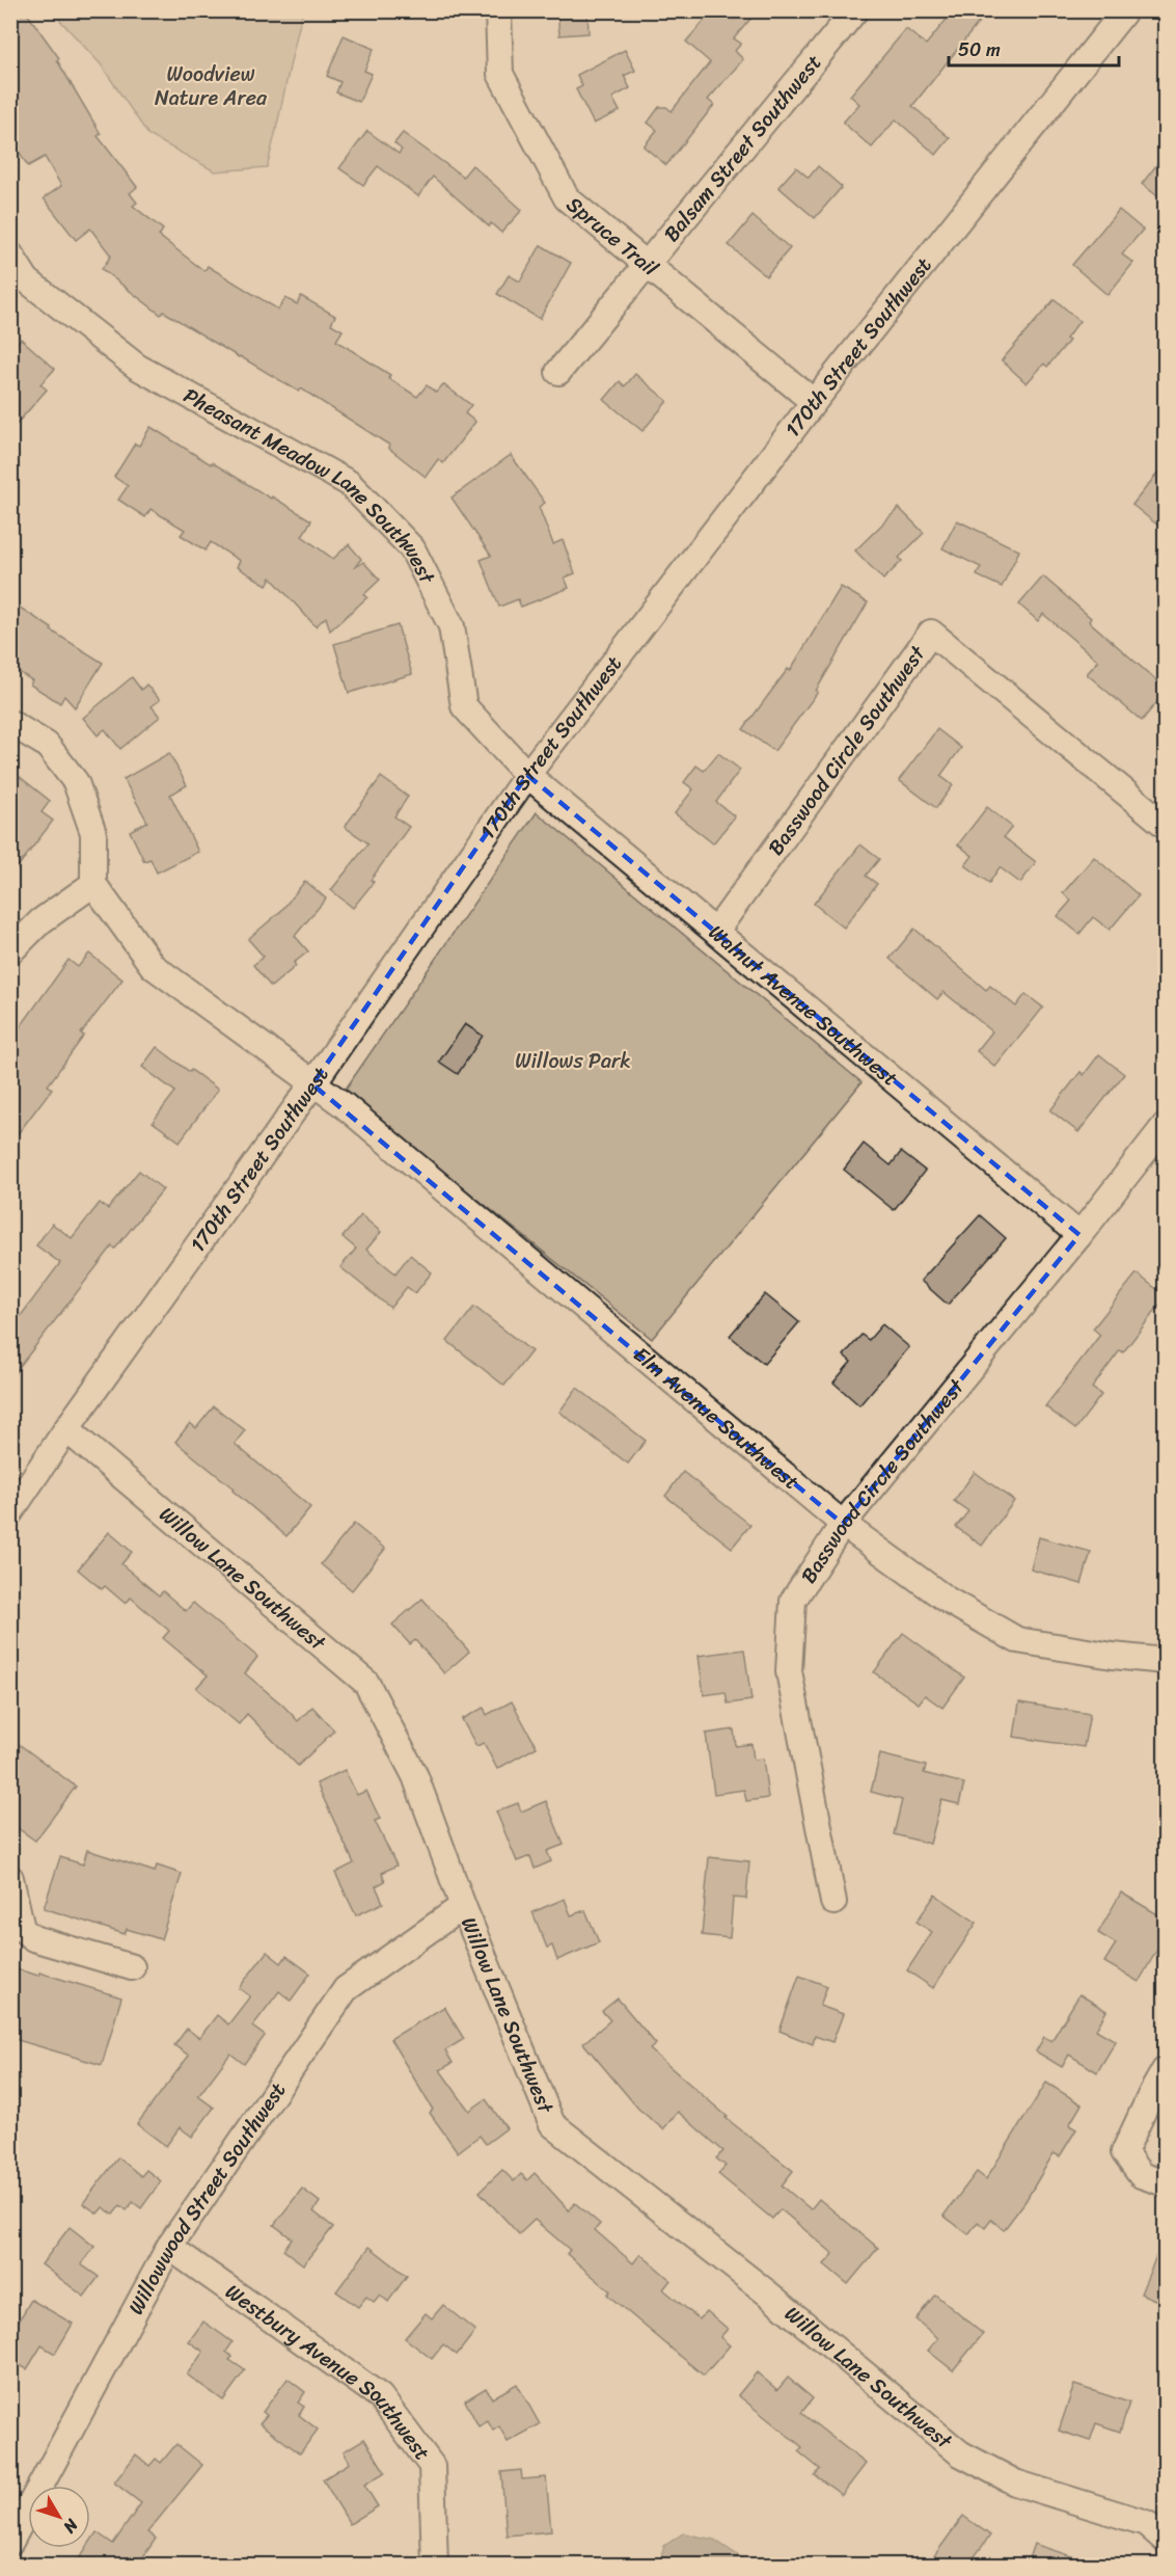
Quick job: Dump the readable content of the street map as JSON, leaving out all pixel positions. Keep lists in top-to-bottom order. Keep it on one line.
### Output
{"streets":{"street":["Balsam Street Southwest","Spruce Trail","170th Street Southwest","Pheasant Meadow Lane Southwest","Basswood Circle Southwest","Walnut Avenue Southwest","Elm Avenue Southwest","Willow Lane Southwest","Willowwood Street Southwest","Westbury Avenue Southwest"]},"crossings":[["Balsam Street Southwest","Spruce Trail"],["Spruce Trail","170th Street Southwest"],["170th Street Southwest","Pheasant Meadow Lane Southwest"],["170th Street Southwest","Walnut Avenue Southwest"],["170th Street Southwest","Elm Avenue Southwest"],["170th Street Southwest","Willow Lane Southwest"],["Pheasant Meadow Lane Southwest","Walnut Avenue Southwest"],["Basswood Circle Southwest","Walnut Avenue Southwest"],["Basswood Circle Southwest","Elm Avenue Southwest"],["Willow Lane Southwest","Willowwood Street Southwest"],["Willowwood Street Southwest","Westbury Avenue Southwest"]],"parks":["Woodview Nature Area","Willows Park"],"scale_bar":"50 m","north":"bottom right"}
